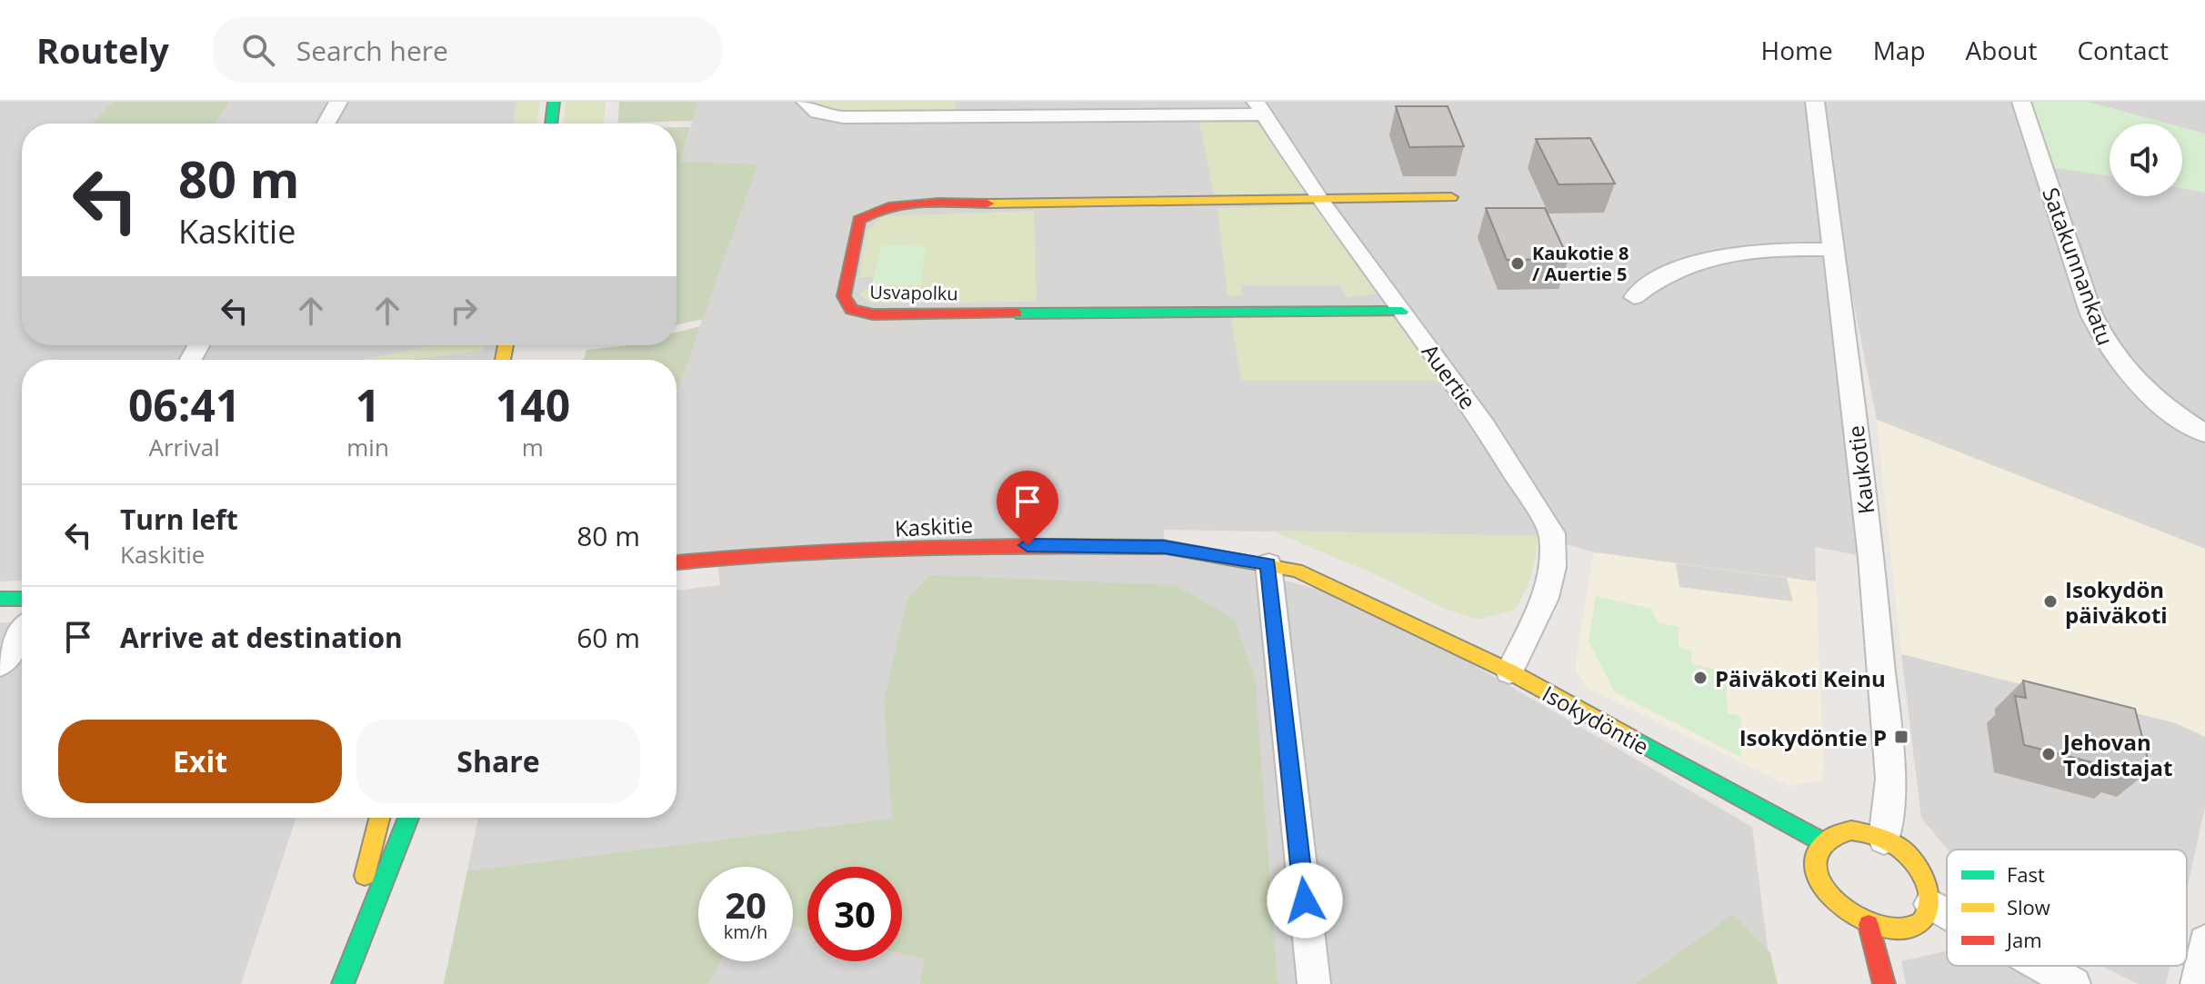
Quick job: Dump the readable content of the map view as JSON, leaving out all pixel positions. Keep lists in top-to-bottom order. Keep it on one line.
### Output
{"streets":{"street":["Satakunnankatu","Usvapolku","Auertie","Kaukotie","Kaskitie","Isokydöntie"]},"crossings":[["Usvapolku","Auertie"],["Auertie","Isokydöntie"],["Kaukotie","Isokydöntie"],["Kaskitie","Isokydöntie"]],"places":{"other":["Kaukotie 8 / Auertie 5","Isokydön päiväkoti","Päiväkoti Keinu","Jehovan Todistajat"],"transit":["Isokydöntie P"]},"legend":["Fast","Slow","Jam"],"page":{"header":"Routely","search":"Search here","nav":["Home","Map","About","Contact"],"turn":["80 m","Kaskitie"],"eta":["06:41","Arrival","1","min","140","m"],"list":[{"name":"Turn left","note":"Kaskitie","value":"80 m"},{"name":"Arrive at destination","value":"60 m"}],"buttons":["Exit","Share"],"speed":"20 km/h","limit":"30"}}
